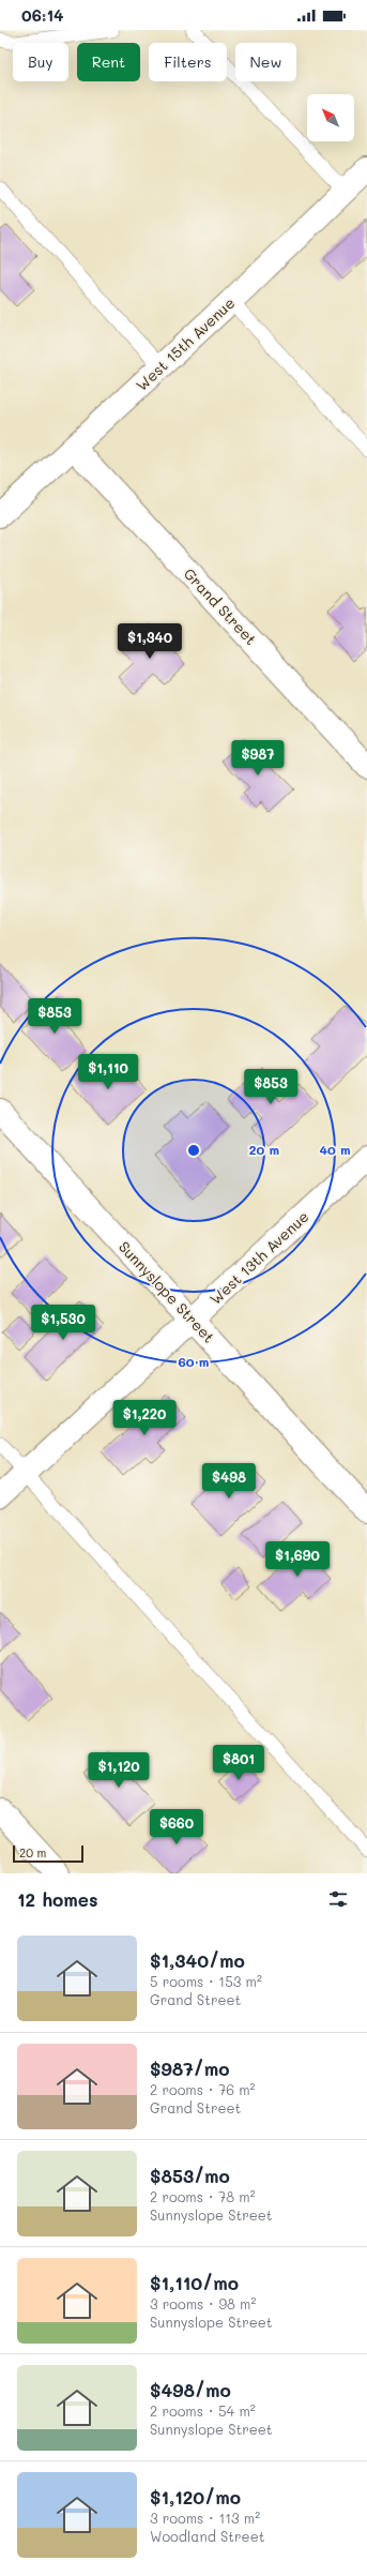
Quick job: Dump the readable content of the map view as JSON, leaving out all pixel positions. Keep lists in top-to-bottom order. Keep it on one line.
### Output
{"streets":{"street":["West 15th Avenue","Grand Street","West 13th Avenue","Sunnyslope Street"]},"crossings":[["West 15th Avenue","Grand Street"],["West 13th Avenue","Sunnyslope Street"]],"scale_bar":"20 m","north":"top left","page":{"status":"06:14","chip":["Buy","Rent","Filters","New"],"price":["$1,340","$987","$853","$1,110","$853","$1,530","$1,220","$498","$1,690","$801","$1,120","$660"],"scale":"20 m","heading":"12 homes","list":[{"name":"$1,340/mo","note":"5 rooms · 153 m² · Grand Street"},{"name":"$987/mo","note":"2 rooms · 76 m² · Grand Street"},{"name":"$853/mo","note":"2 rooms · 78 m² · Sunnyslope Street"},{"name":"$1,110/mo","note":"3 rooms · 98 m² · Sunnyslope Street"},{"name":"$498/mo","note":"2 rooms · 54 m² · Sunnyslope Street"},{"name":"$1,120/mo","note":"3 rooms · 113 m² · Woodland Street"}]},"rings":["20 m","40 m","60 m"]}
